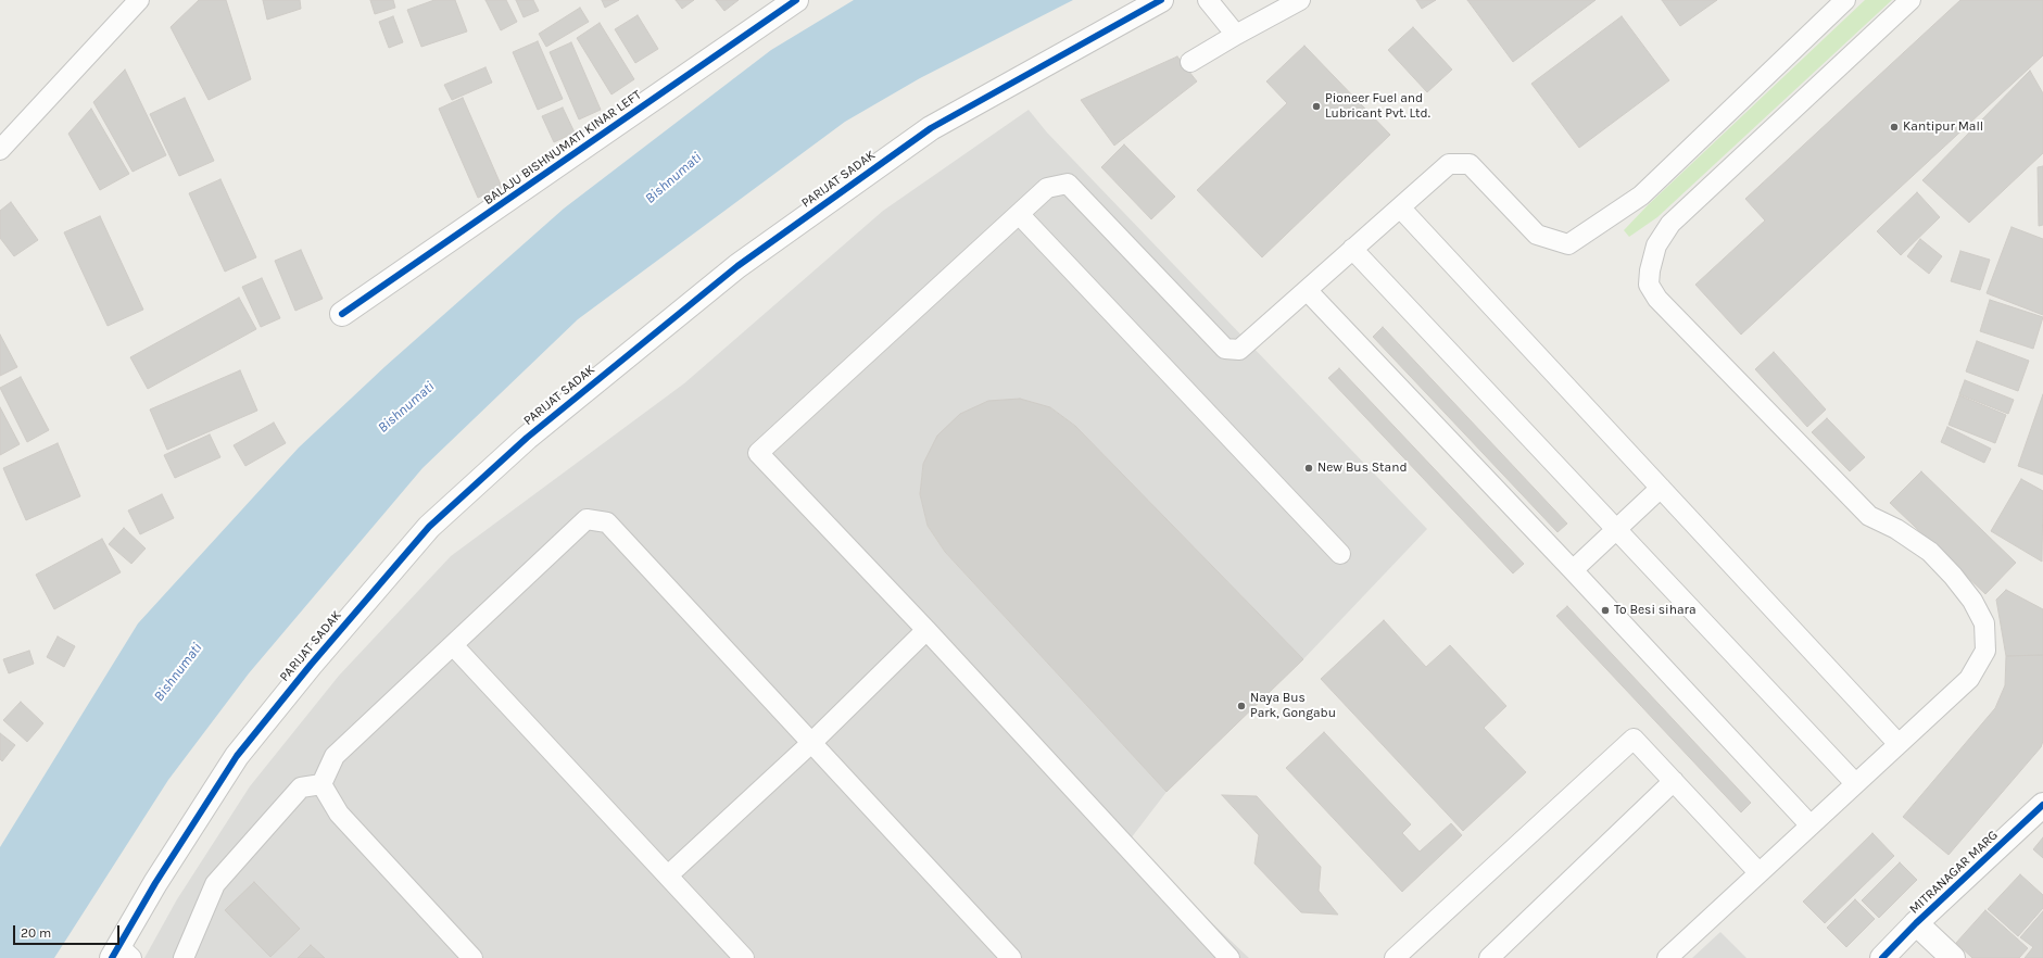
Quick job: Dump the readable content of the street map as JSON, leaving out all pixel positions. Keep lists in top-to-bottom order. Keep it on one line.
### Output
{"streets":{"street":["BALAJU BISHNUMATI KINAR LEFT","PARIJAT SADAK","MITRANAGAR MARG"]},"water":["Bishnumati"],"places":["Pioneer Fuel and Lubricant Pvt. Ltd.","Kantipur Mall","New Bus Stand","To Besi sihara","Naya Bus Park, Gongabu"],"scale_bar":"20 m"}
